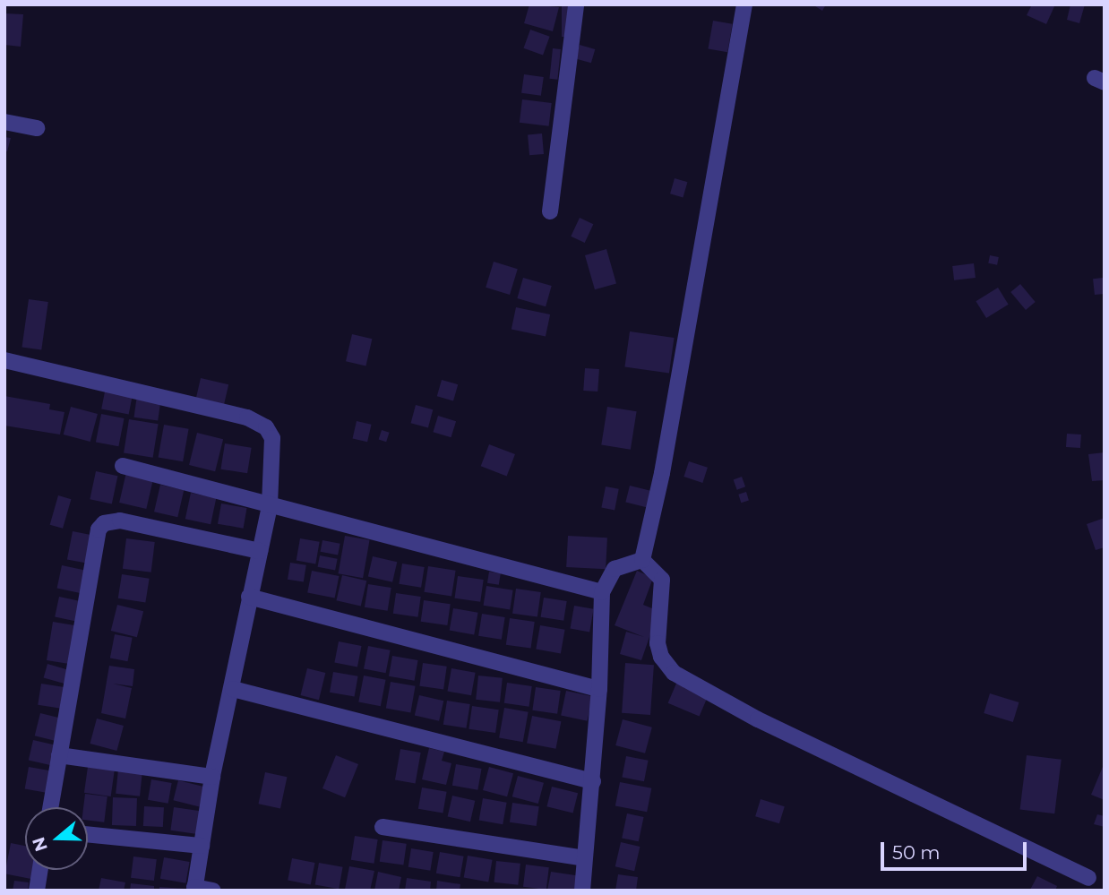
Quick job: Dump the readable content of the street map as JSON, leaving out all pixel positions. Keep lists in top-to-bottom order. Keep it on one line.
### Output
{"scale_bar":"50 m","north":"left"}
